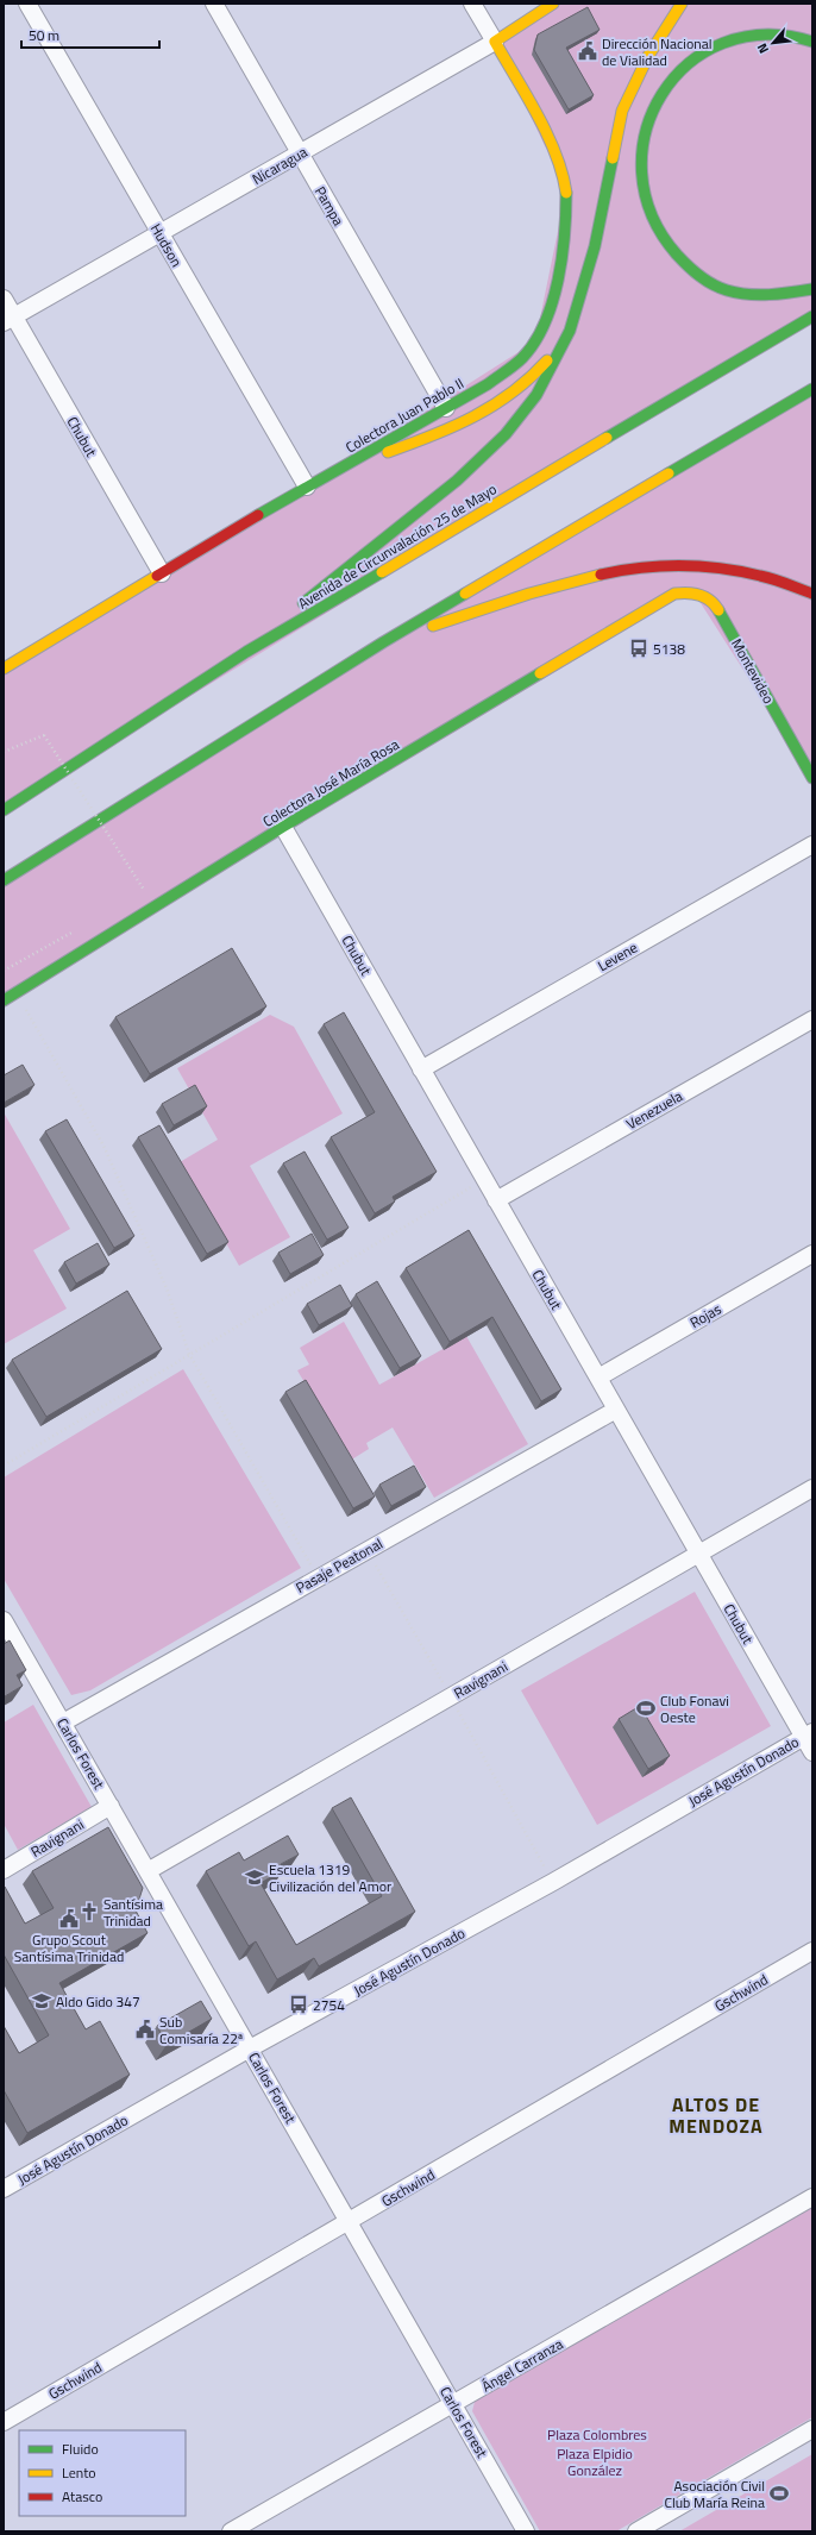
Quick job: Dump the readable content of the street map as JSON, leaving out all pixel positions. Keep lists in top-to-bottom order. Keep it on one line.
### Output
{"streets":{"main road":["Nicaragua","Colectora Juan Pablo II","Avenida de Circunvalación 25 de Mayo","Montevideo","Colectora José María Rosa"],"street":["Pampa","Hudson","Chubut","Levene","Venezuela","Rojas","Pasaje Peatonal","Ravignani","Carlos Forest","José Agustín Donado","Gschwind","Ángel Carranza"]},"crossings":[["Nicaragua","Pampa"],["Nicaragua","Hudson"],["Nicaragua","Colectora Juan Pablo II"],["Nicaragua","Chubut"],["Pampa","Colectora Juan Pablo II"],["Hudson","Colectora Juan Pablo II"],["Colectora Juan Pablo II","Chubut"],["Chubut","Colectora José María Rosa"],["Chubut","Levene"],["Chubut","Venezuela"],["Chubut","Rojas"],["Chubut","Pasaje Peatonal"],["Chubut","Ravignani"],["Chubut","José Agustín Donado"],["Montevideo","Colectora José María Rosa"],["Pasaje Peatonal","Carlos Forest"],["Ravignani","Carlos Forest"],["Carlos Forest","José Agustín Donado"],["Carlos Forest","Gschwind"],["Carlos Forest","Ángel Carranza"]],"districts":["ALTOS DE MENDOZA"],"parks":["Plaza Colombres","Plaza Elpidio González"],"places":{"public building":["Dirección Nacional de Vialidad","Grupo Scout Santísima Trinidad","Sub Comisaría 22ª"],"bus stop":["5138","2754"],"sports":["Club Fonavi Oeste","Asociación Civil Club María Reina"],"school or university":["Escuela 1319 Civilización del Amor","Aldo Gido 347"],"church":["Santísima Trinidad"]},"legend":["Fluido","Lento","Atasco"],"scale_bar":"50 m","north":"bottom left"}
